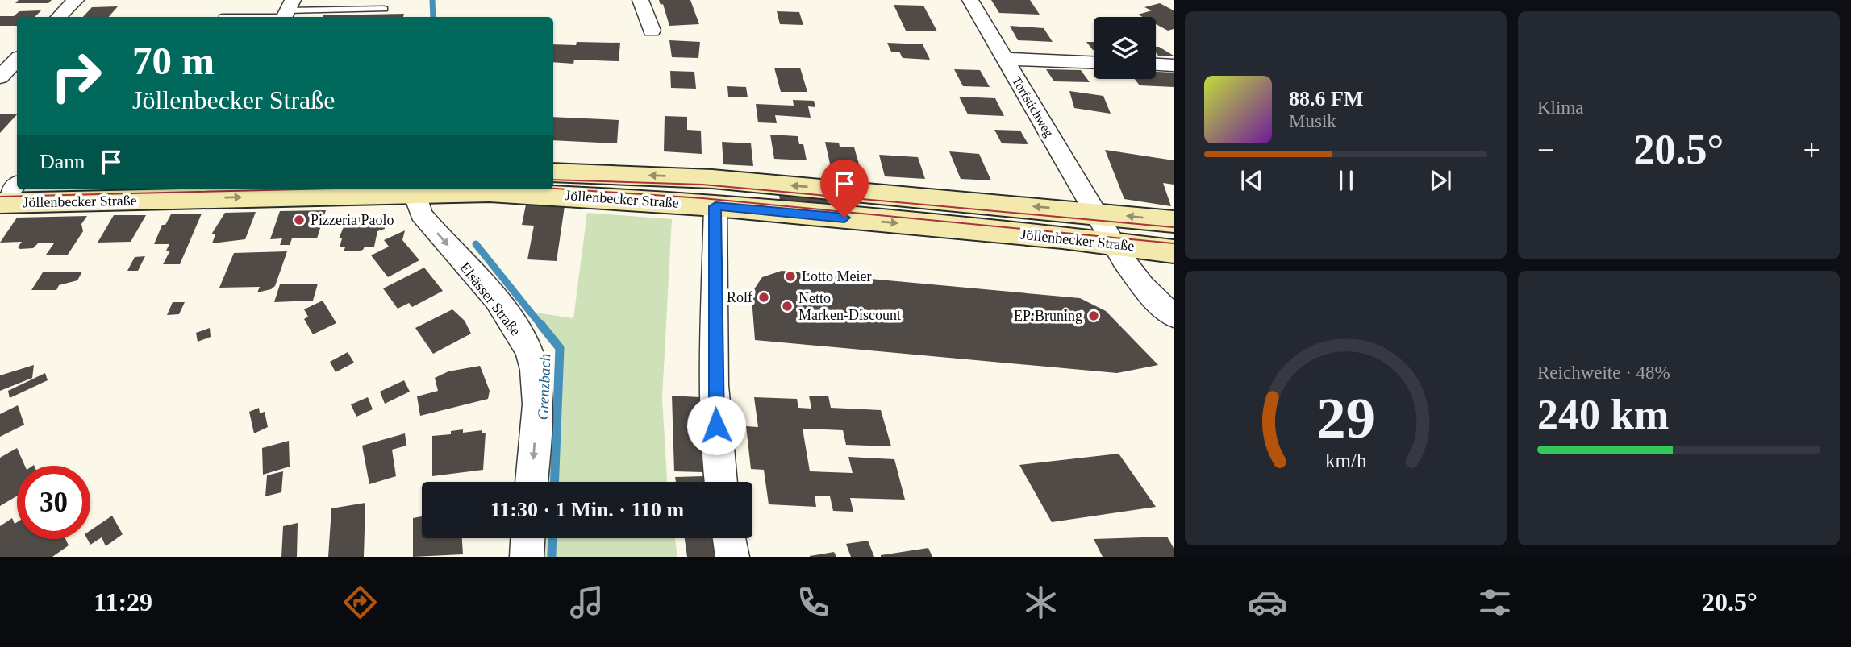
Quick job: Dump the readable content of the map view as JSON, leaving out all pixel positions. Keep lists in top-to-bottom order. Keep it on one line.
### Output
{"streets":{"main road":["Jöllenbecker Straße"],"street":["Torfstichweg","Elsässer Straße"]},"crossings":[["Torfstichweg","Jöllenbecker Straße"],["Jöllenbecker Straße","Elsässer Straße"]],"water":["Grenzbach"],"places":["Pizzeria Paolo","Lotto Meier","Rolf","Netto Marken-Discount","EP:Bruning"],"page":{"tile":["Klima",["Reichweite · 48%","240 km"]],"turn":["70 m","Jöllenbecker Straße"],"song":["88.6 FM","Musik"],"heat":["−","20.5°","+"],"then":"Dann","limit":"30","trip":"11:30 · 1 Min. · 110 m","tabs":["11:29","20.5°"],"gauge":["29","km/h"]}}
